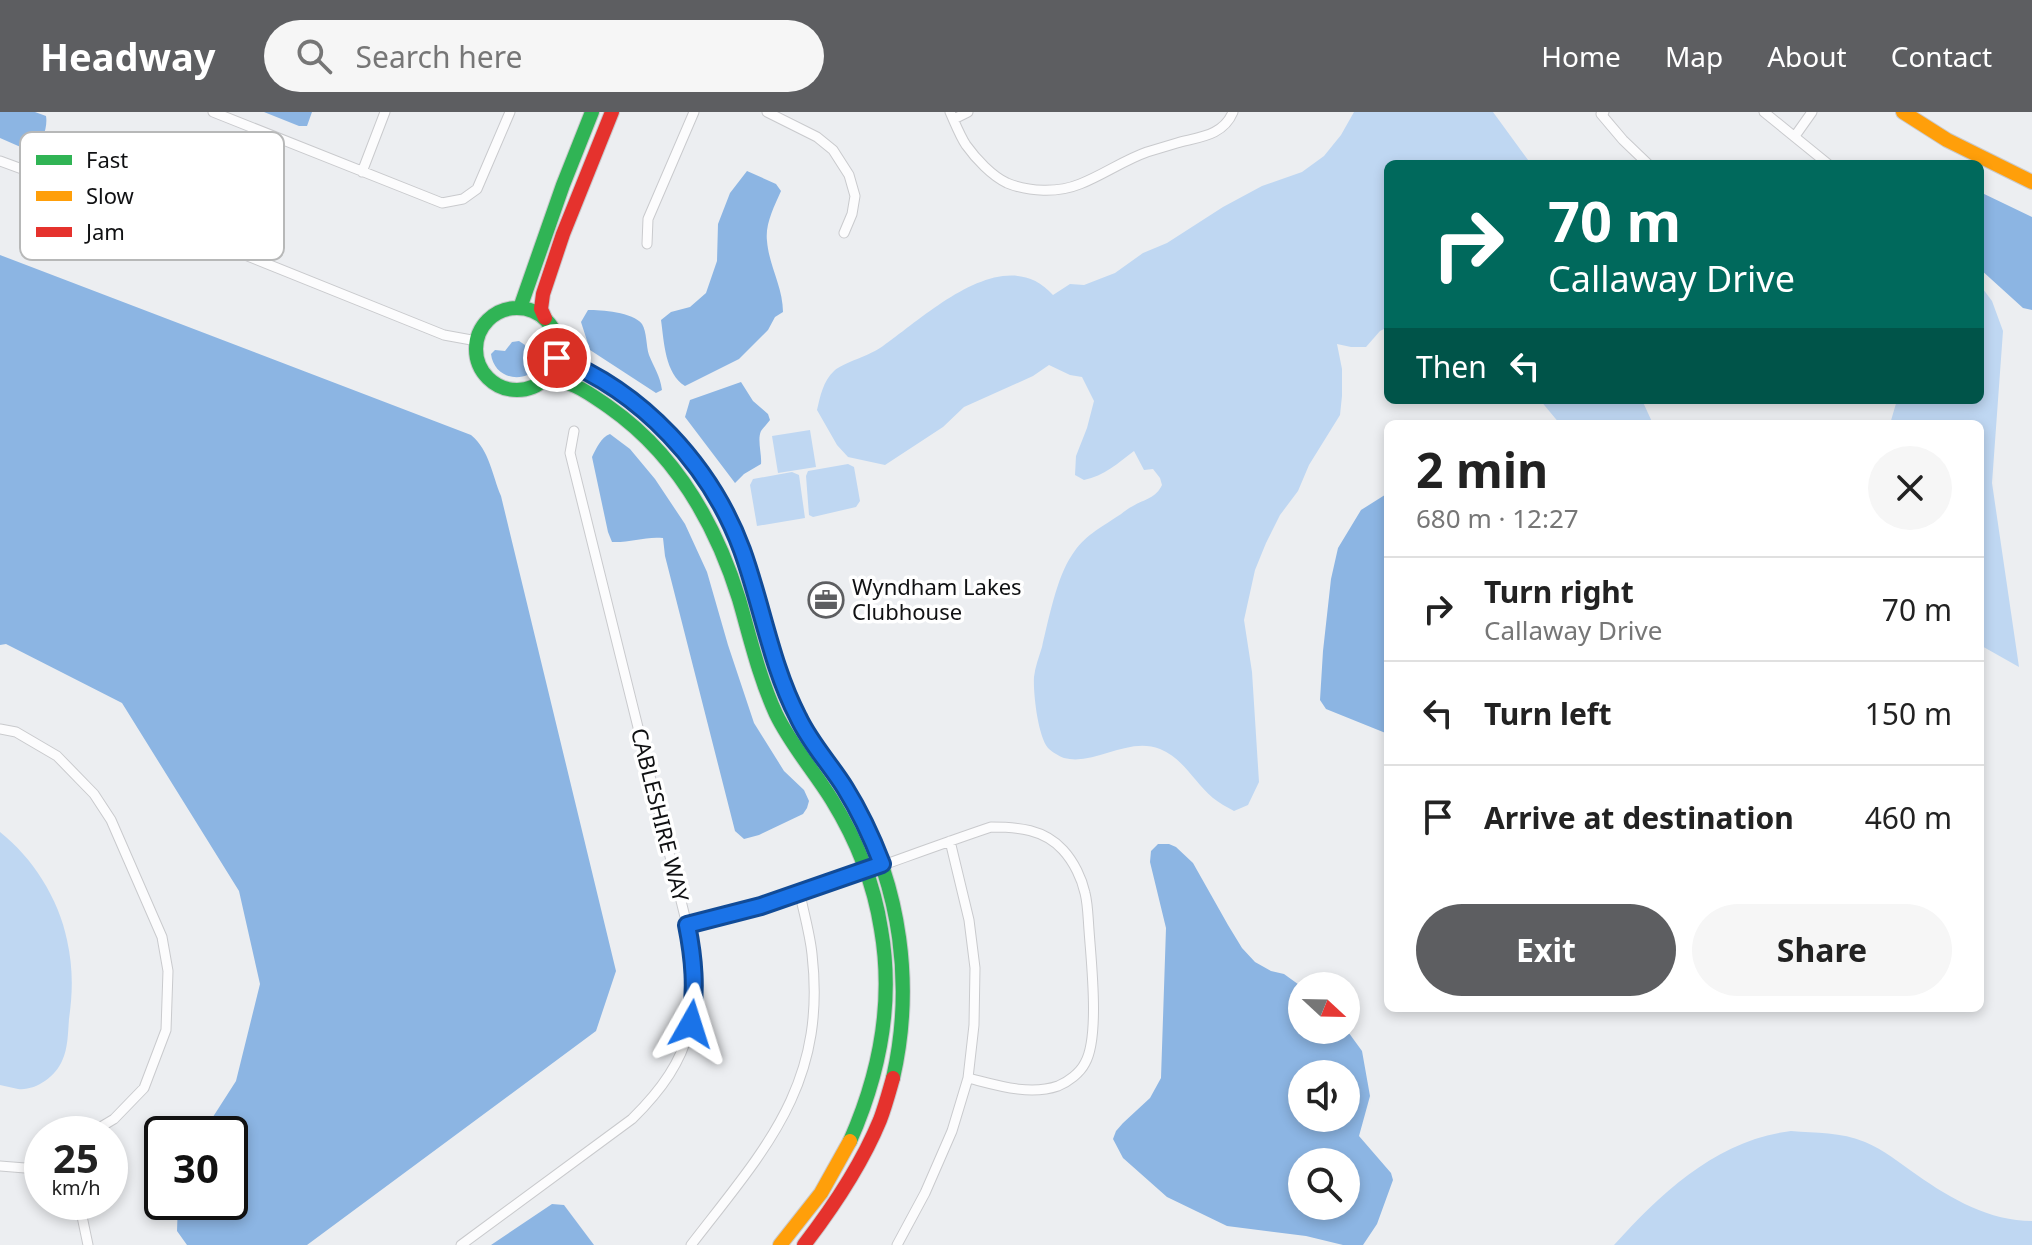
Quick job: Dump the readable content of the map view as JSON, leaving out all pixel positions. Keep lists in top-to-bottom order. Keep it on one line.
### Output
{"streets":{"street":["CABLESHIRE WAY"]},"places":{"office":["Wyndham Lakes Clubhouse"]},"legend":["Fast","Slow","Jam"],"north":"right","page":{"header":"Headway","search":"Search here","nav":["Home","Map","About","Contact"],"turn":["70 m","Callaway Drive"],"then":"Then","heading":["2 min","680 m · 12:27"],"list":[{"name":"Turn right","note":"Callaway Drive","value":"70 m"},{"name":"Turn left","value":"150 m"},{"name":"Arrive at destination","value":"460 m"}],"buttons":["Exit","Share"],"speed":"25 km/h","limit":"30"}}
